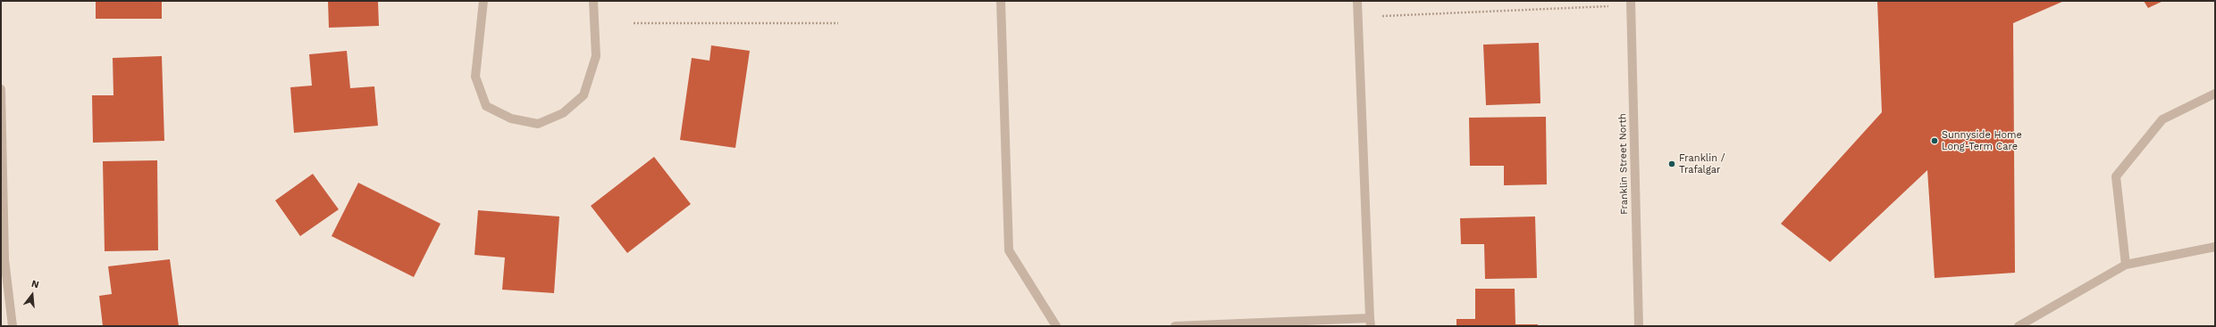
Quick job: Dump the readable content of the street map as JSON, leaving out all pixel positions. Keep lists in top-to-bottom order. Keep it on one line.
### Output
{"streets":{"street":["Franklin Street North"]},"places":["Sunnyside Home Long-Term Care","Franklin / Trafalgar"],"north":"top"}
